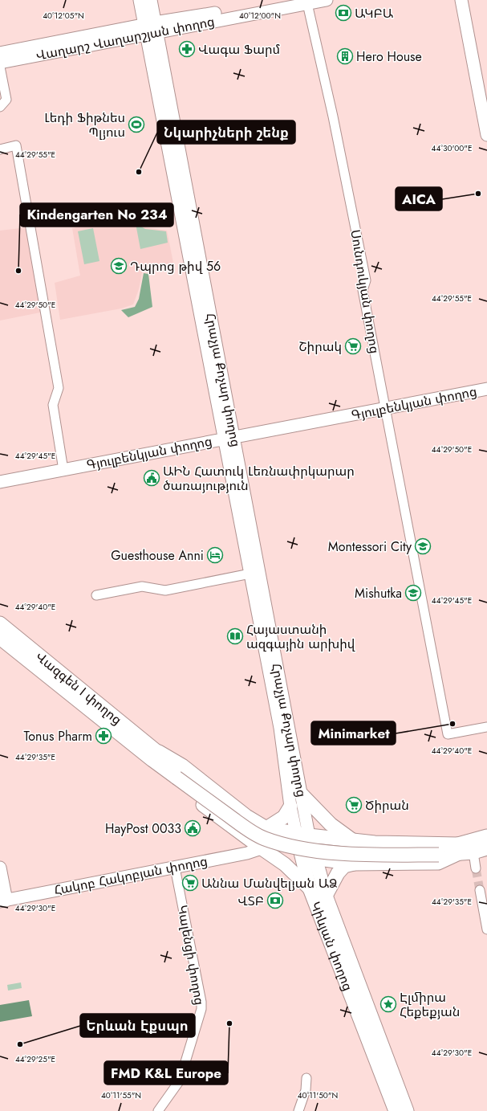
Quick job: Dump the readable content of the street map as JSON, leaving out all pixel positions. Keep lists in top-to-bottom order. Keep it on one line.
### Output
{"streets":{"main road":["Վաղարշ Վաղարշյան փողոց","Հրաչյա Քոչար փողոց","Գյուլբենկյան փողոց","Վազգեն I փողոց","Հակոբ Հակոբյան փողոց","Կիևյան փողոց"],"street":["Սունդուկյան փողոց","Կալենցի փողոց"]},"crossings":[["Վաղարշ Վաղարշյան փողոց","Սունդուկյան փողոց"],["Վաղարշ Վաղարշյան փողոց","Հրաչյա Քոչար փողոց"],["Սունդուկյան փողոց","Գյուլբենկյան փողոց"],["Հրաչյա Քոչար փողոց","Գյուլբենկյան փողոց"],["Հրաչյա Քոչար փողոց","Վազգեն I փողոց"],["Հրաչյա Քոչար փողոց","Կիևյան փողոց"],["Վազգեն I փողոց","Հակոբ Հակոբյան փողոց"],["Վազգեն I փողոց","Կիևյան փողոց"],["Հակոբ Հակոբյան փողոց","Կալենցի փողոց"]],"places":{"bank":["ԱԿԲԱ","ՎՏԲ"],"pharmacy":["Վագա Ֆարմ","Tonus Pharm"],"building":["Hero House"],"sports":["Լեդի Ֆիթնես Պլյուս"],"other":["Նկարիչների շենք","AICA","Kindengarten No 234","Minimarket","FMD K&L Europe","Երևան Էքսպո"],"school or university":["Դպրոց թիվ 56","Montessori City","Mishutka"],"supermarket":["Շիրակ","Ծիրան","Աննա Մանվելյան ԱՁ"],"public building":["ԱԻՆ Հատուկ Լեռնափրկարար ծառայություն","HayPost 0033"],"hotel":["Guesthouse Anni"],"library":["Հայաստանի ազգային արխիվ"],"place":["Էլմիրա Հեքեքյան"]},"coordinates":["40°12'05\"N","40°12'00\"N","44°30'00\"E","44°29'55\"E","44°29'50\"E","44°29'45\"E","44°29'40\"E","44°29'35\"E","44°29'30\"E","44°29'25\"E","40°11'55\"N","40°11'50\"N"]}
